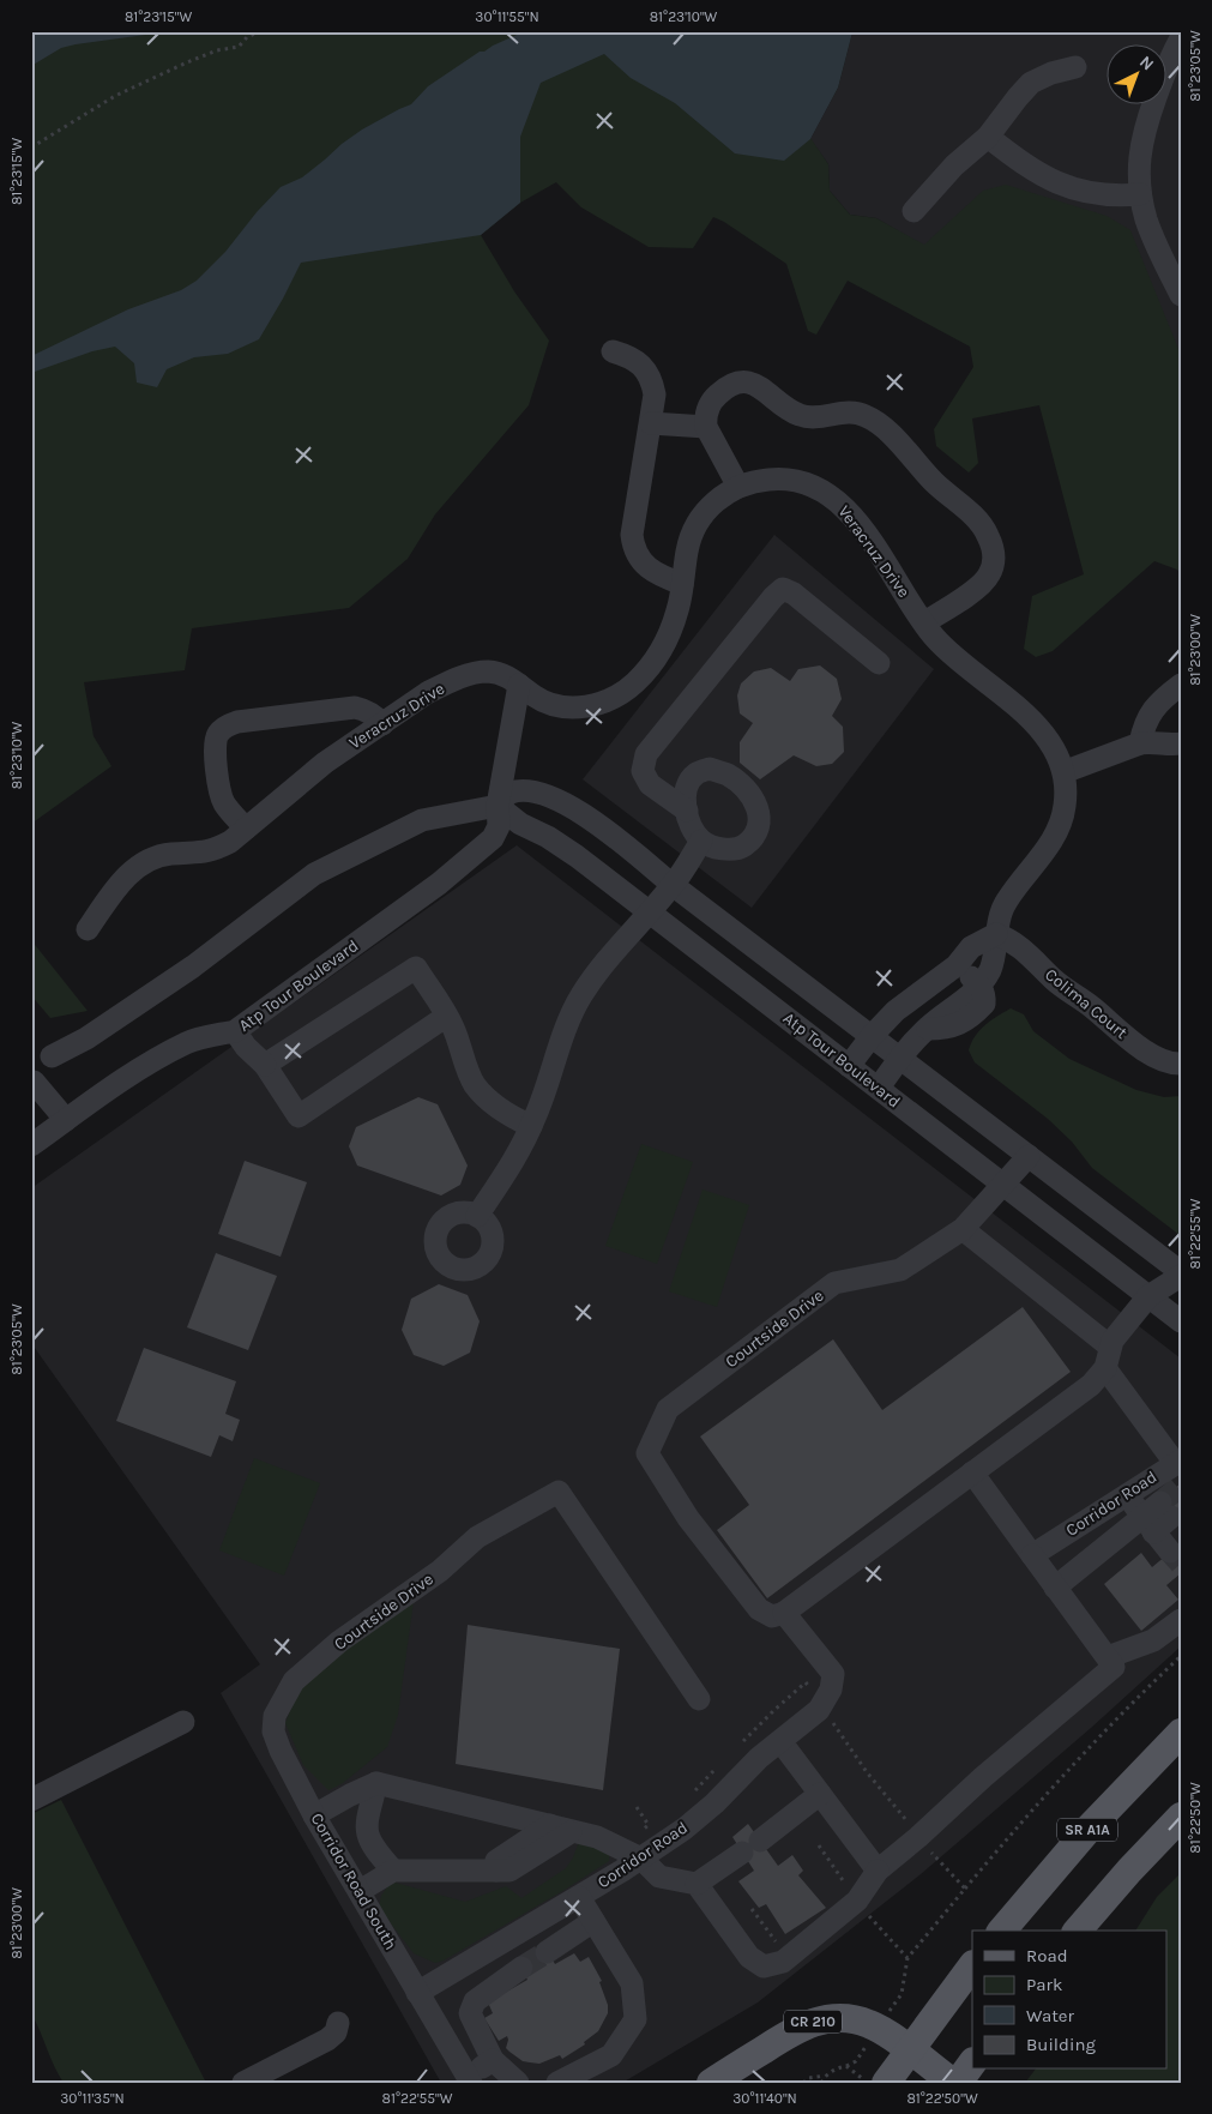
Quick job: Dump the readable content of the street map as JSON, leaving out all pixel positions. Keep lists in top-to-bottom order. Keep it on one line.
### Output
{"streets":{"main road":["SR A1A","CR 210"],"street":["Veracruz Drive","Atp Tour Boulevard","Colima Court","Courtside Drive","Corridor Road","Corridor Road South"]},"crossings":[["Veracruz Drive","Atp Tour Boulevard"],["Veracruz Drive","Colima Court"],["Atp Tour Boulevard","Courtside Drive"],["Courtside Drive","Corridor Road"],["Courtside Drive","Corridor Road South"],["Corridor Road","Corridor Road South"]],"legend":["Road","Park","Water","Building"],"north":"top right","coordinates":["81°23'15\"W","30°11'55\"N","81°23'10\"W","81°23'05\"W","81°23'00\"W","81°22'55\"W","81°22'50\"W","30°11'35\"N","30°11'40\"N"]}
